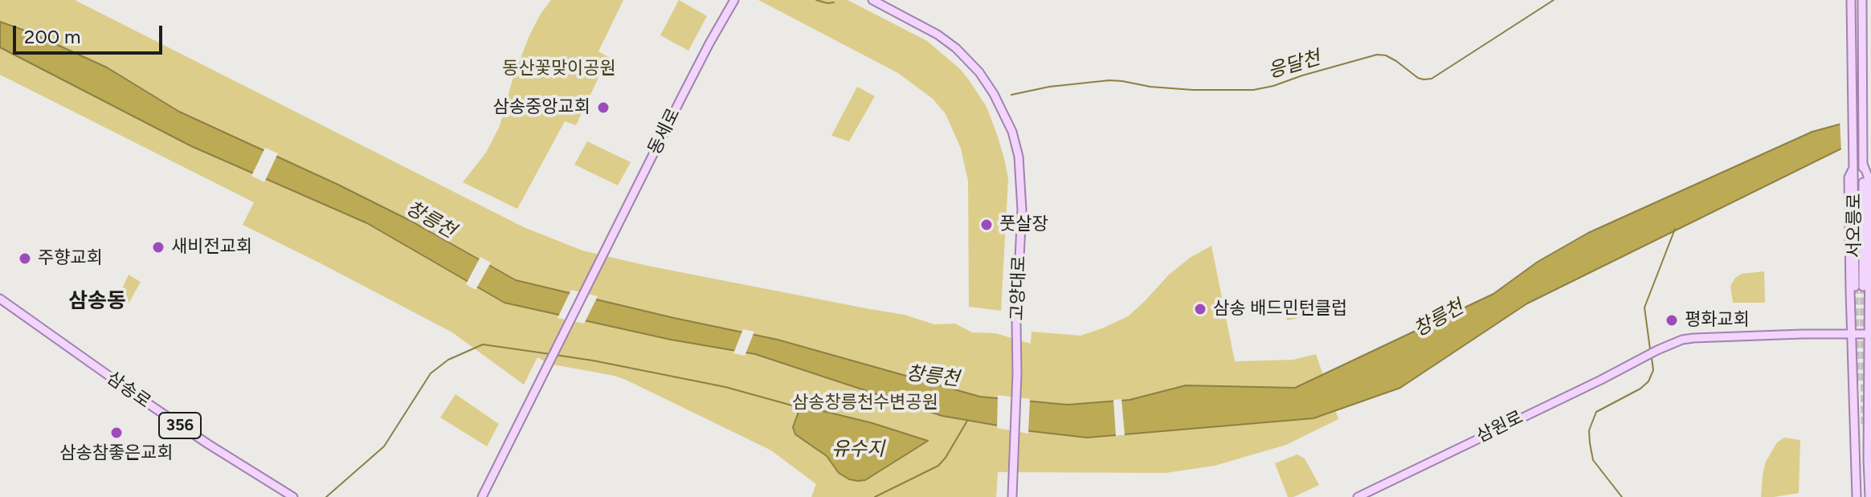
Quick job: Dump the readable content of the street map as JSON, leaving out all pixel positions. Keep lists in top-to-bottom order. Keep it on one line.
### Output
{"streets":{"main road":["동세로","서오릉로","고양대로","삼송로","356","삼원로"]},"districts":["삼송동"],"water":["응달천","창릉천","유수지"],"parks":["동산꽃맞이공원","삼송창릉천수변공원"],"places":["삼송중앙교회","풋살장","새비전교회","주향교회","삼송 배드민턴클럽","평화교회","삼송참좋은교회"],"scale_bar":"200 m"}
